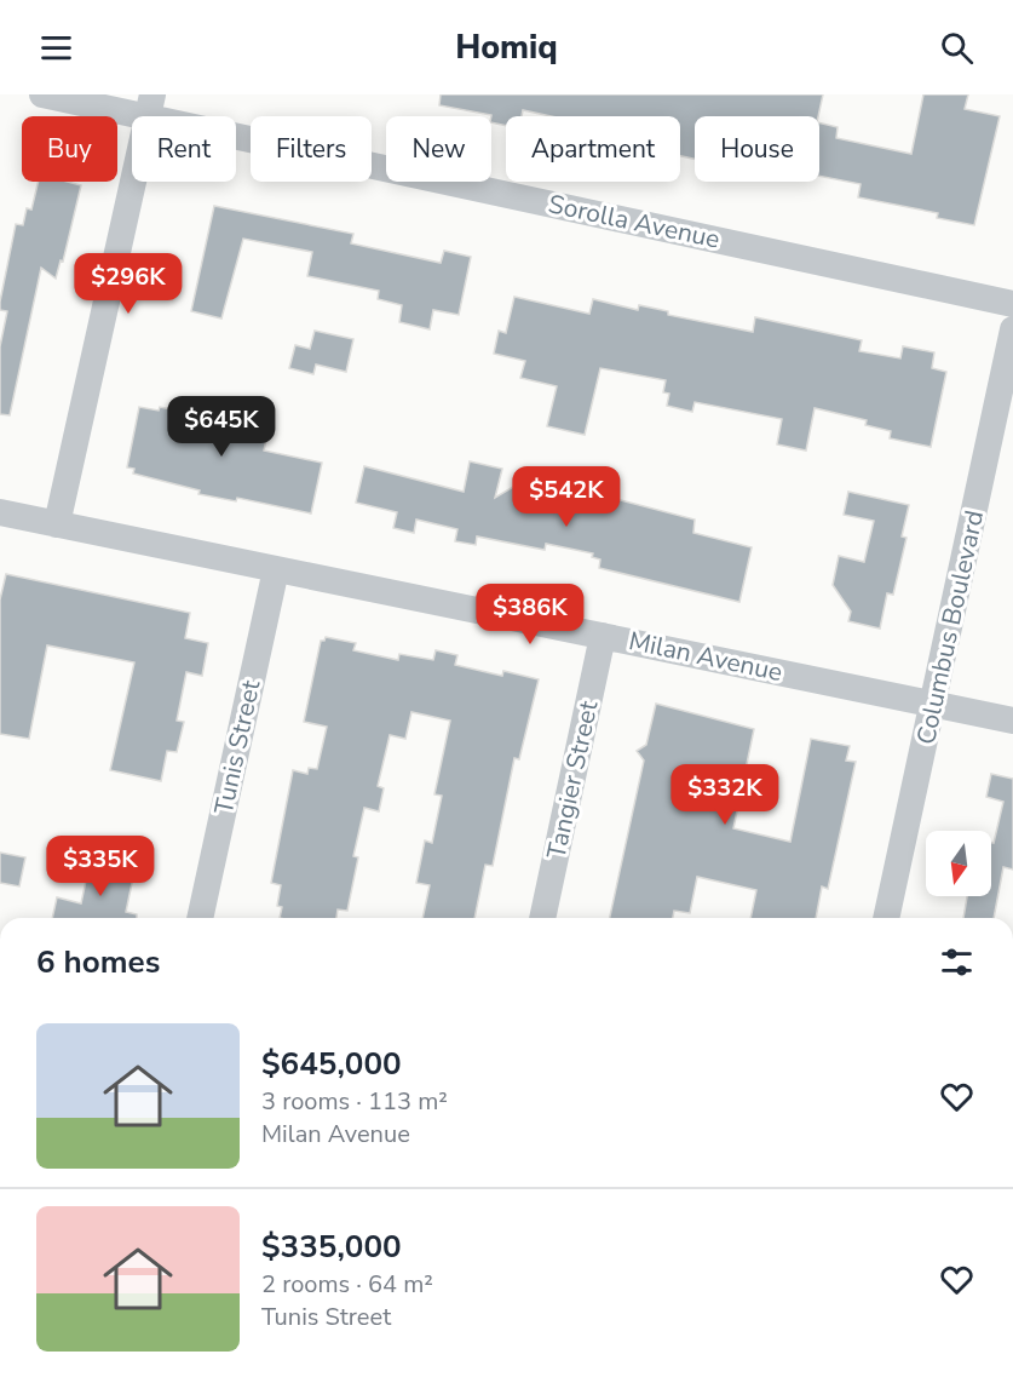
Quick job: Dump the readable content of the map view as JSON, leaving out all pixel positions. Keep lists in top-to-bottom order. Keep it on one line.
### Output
{"streets":{"street":["Sorolla Avenue","Columbus Boulevard","Milan Avenue","Tunis Street","Tangier Street"]},"crossings":[["Columbus Boulevard","Milan Avenue"],["Milan Avenue","Tunis Street"],["Milan Avenue","Tangier Street"]],"north":"bottom","page":{"header":"Homiq","chip":["Buy","Rent","Filters","New","Apartment","House"],"price":["$296K","$645K","$542K","$386K","$332K","$335K"],"heading":"6 homes","list":[{"name":"$645,000","note":"3 rooms · 113 m² · Milan Avenue"},{"name":"$335,000","note":"2 rooms · 64 m² · Tunis Street"}]}}
